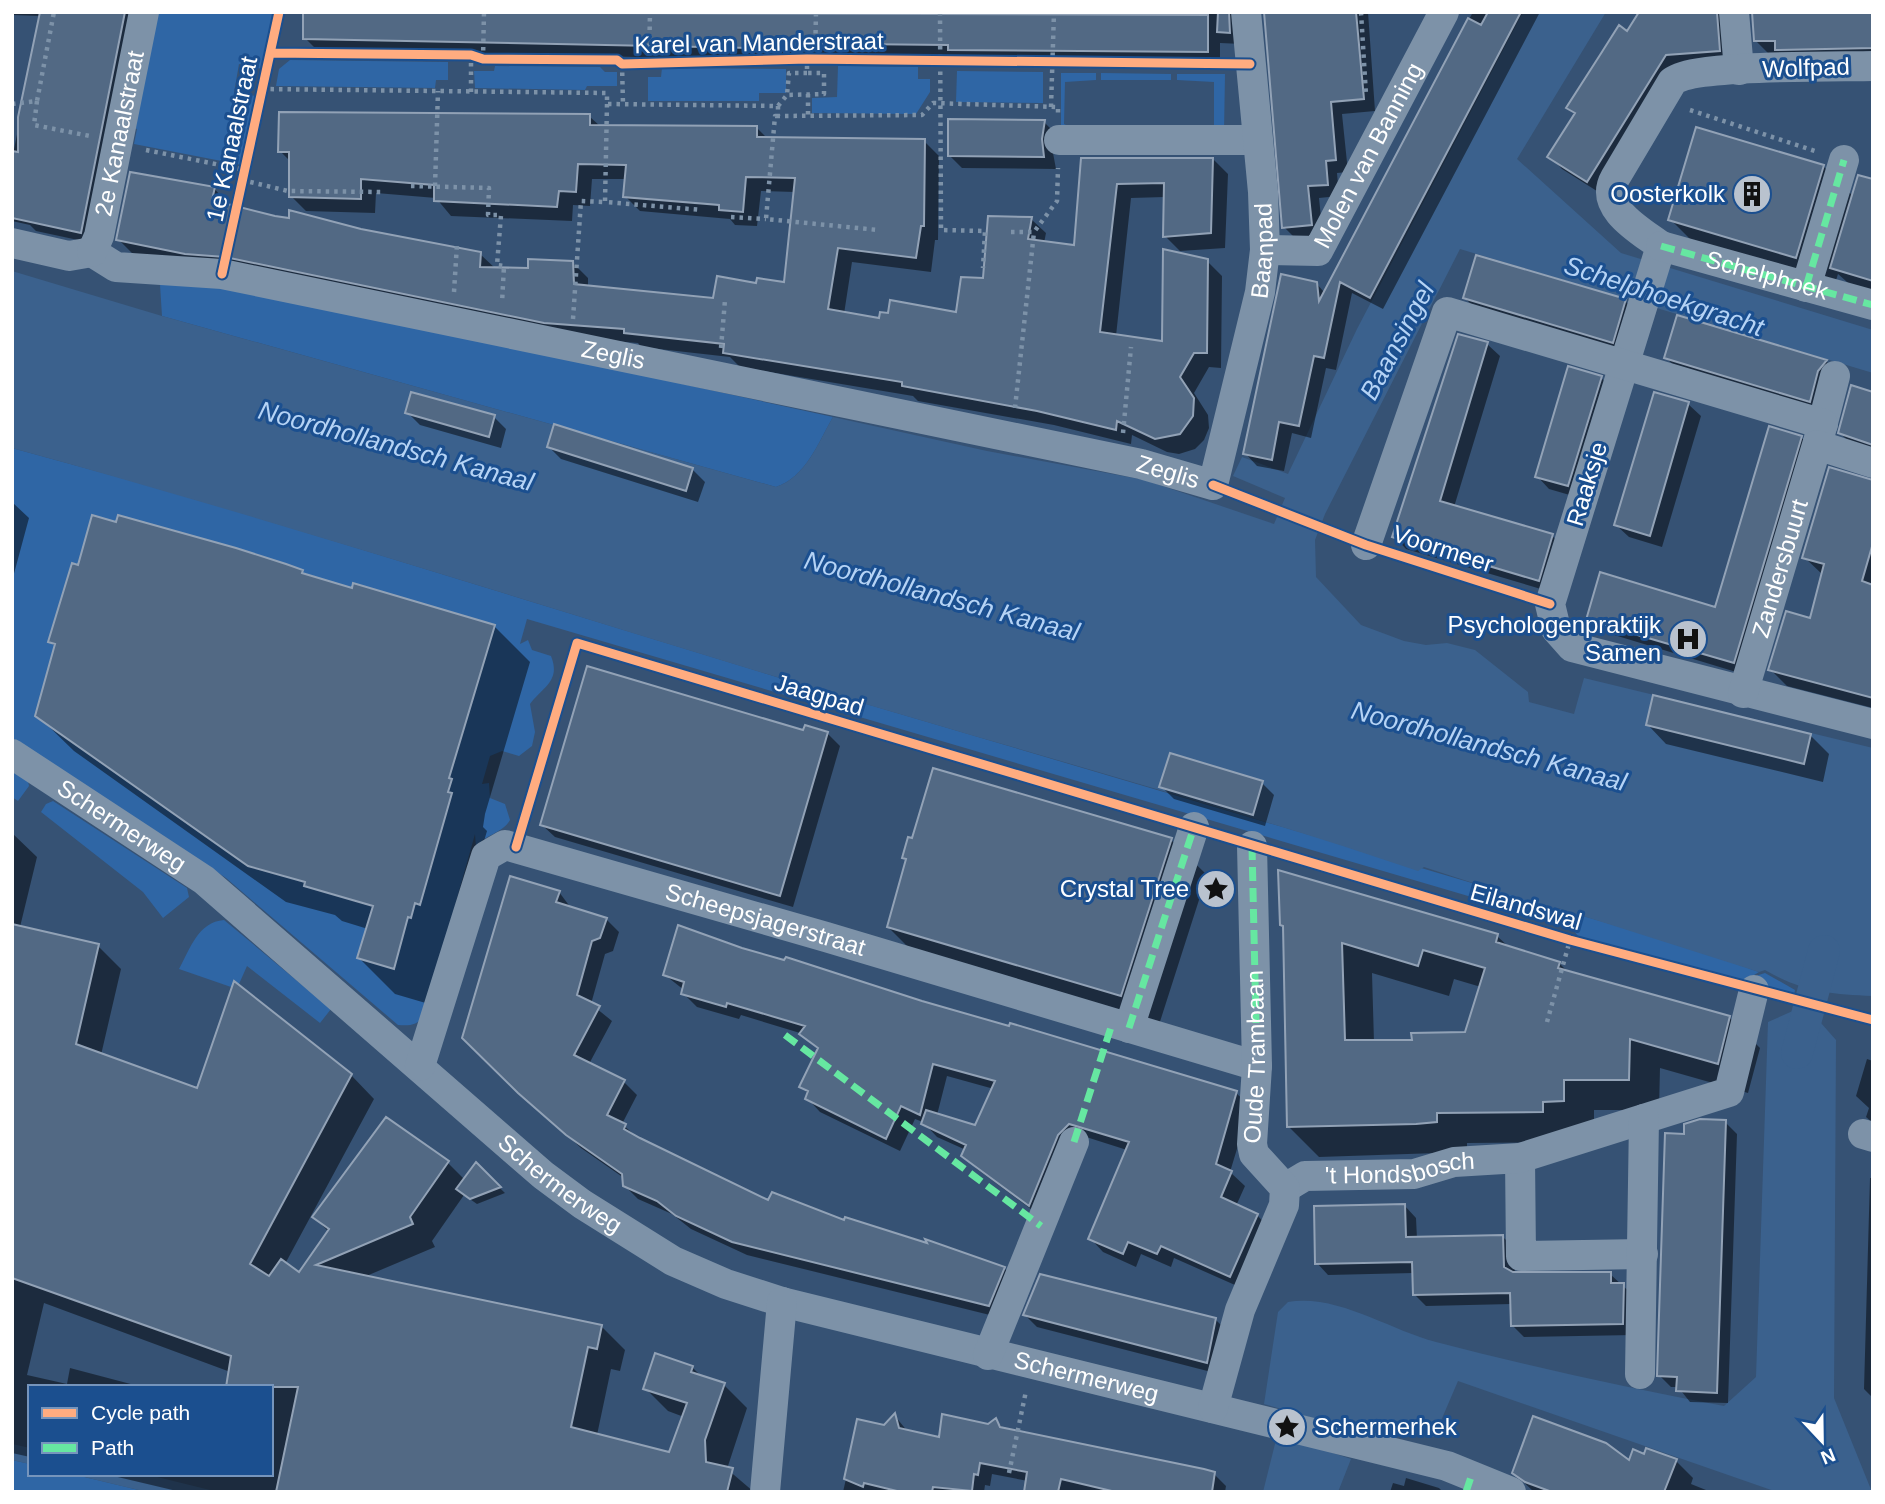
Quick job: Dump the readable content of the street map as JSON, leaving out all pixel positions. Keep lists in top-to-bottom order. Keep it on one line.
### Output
{"streets":{"street":["Wolfpad","2e Kanaalstraat","Molen van Banning","Baanpad","Schelphoek","Zeglis","Raaksje","Voormeer","Zandersbuurt","Schermerweg","Scheepsjagerstraat","Oude Trambaan","'t Hondsbosch"],"path":["Eilandswal"],"cycle path":["Karel van Manderstraat","1e Kanaalstraat","Jaagpad"]},"crossings":[["Wolfpad","Schelphoek"],["Wolfpad","Raaksje"],["2e Kanaalstraat","Zeglis"],["Molen van Banning","Baanpad"],["Baanpad","Zeglis"],["Schelphoek","Raaksje"],["Raaksje","Voormeer"],["Raaksje","Zandersbuurt"],["Schermerweg","Scheepsjagerstraat"],["Scheepsjagerstraat","Oude Trambaan"],["Oude Trambaan","'t Hondsbosch"]],"water":["Schelphoekgracht","Baansingel","Noordhollandsch Kanaal"],"places":{"building":["Oosterkolk"],"hospital":["Psychologenpraktijk Samen"],"place":["Crystal Tree","Schermerhek"]},"legend":["Cycle path","Path"],"north":"bottom"}
